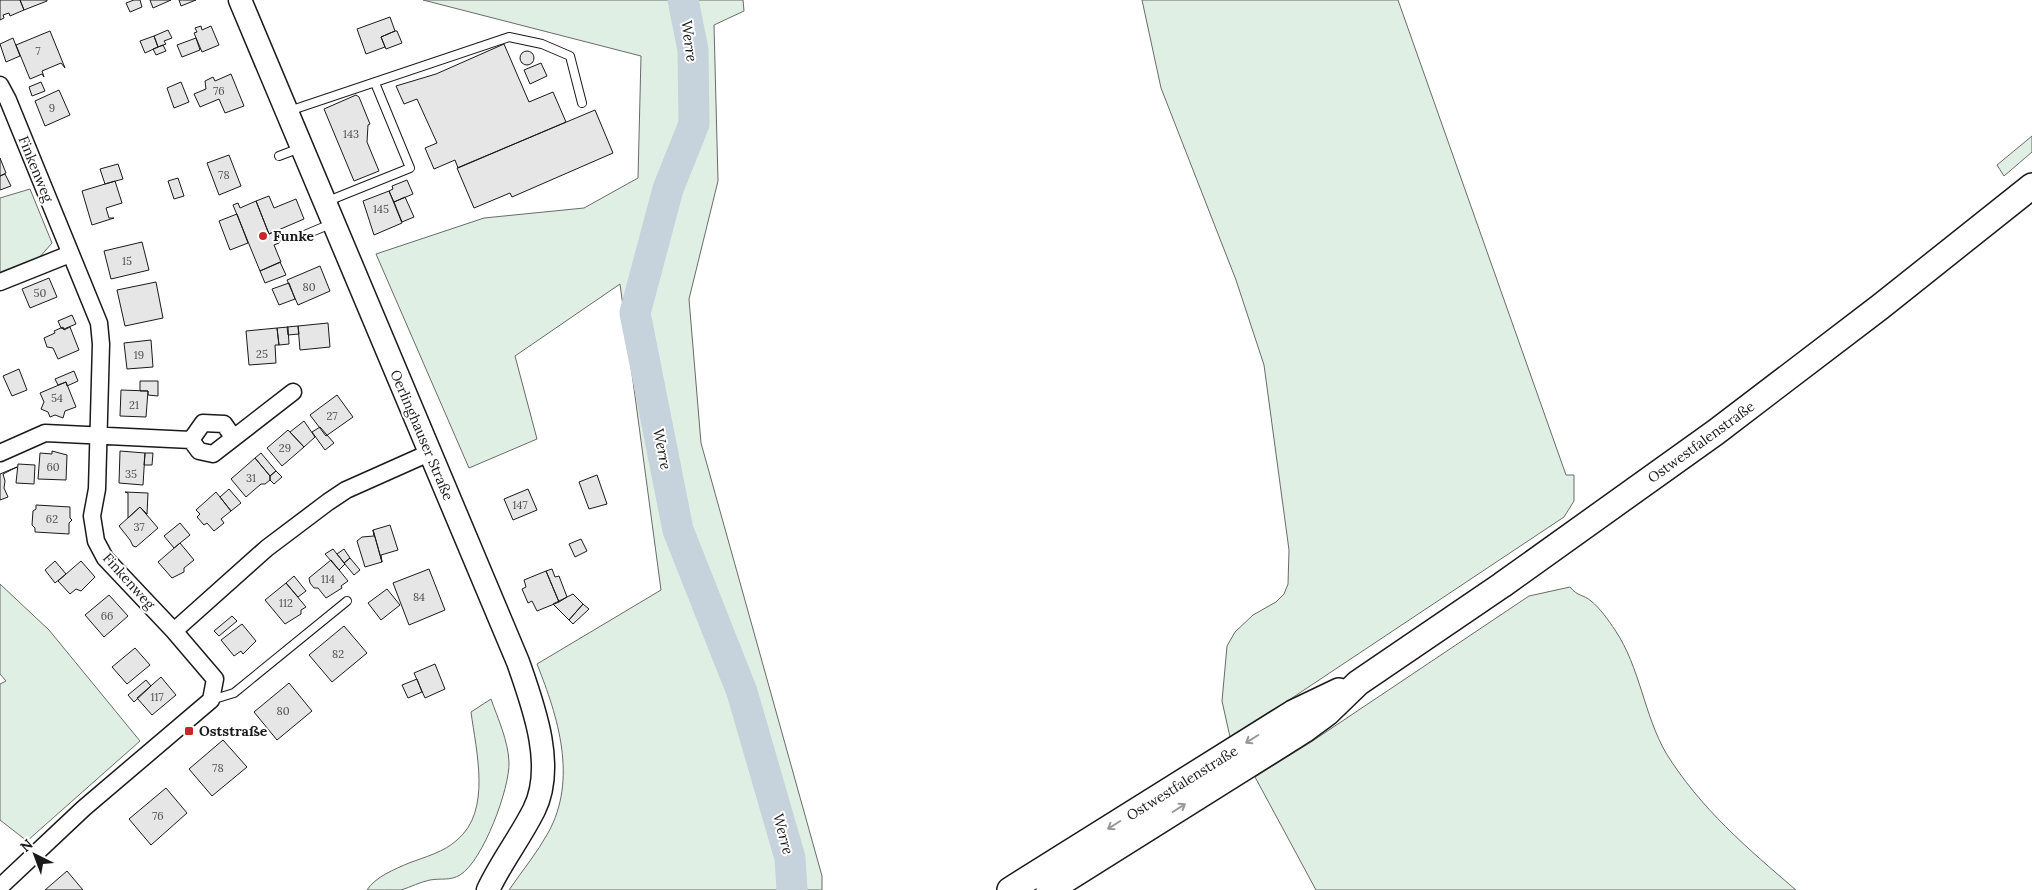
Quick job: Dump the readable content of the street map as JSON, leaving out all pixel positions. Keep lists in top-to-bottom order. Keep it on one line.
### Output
{"streets":{"main road":["Oerlinghauser Straße","Ostwestfalenstraße"],"street":["Finkenweg"]},"water":["Werre"],"places":{"other":["Funke"],"transit":["Oststraße"]},"house_numbers":["7","76","9","143","78","145","15","80","50","25","19","54","21","27","29","60","35","31","147","62","37","114","84","112","66","82","117","80","78","76"],"north":"top left"}
